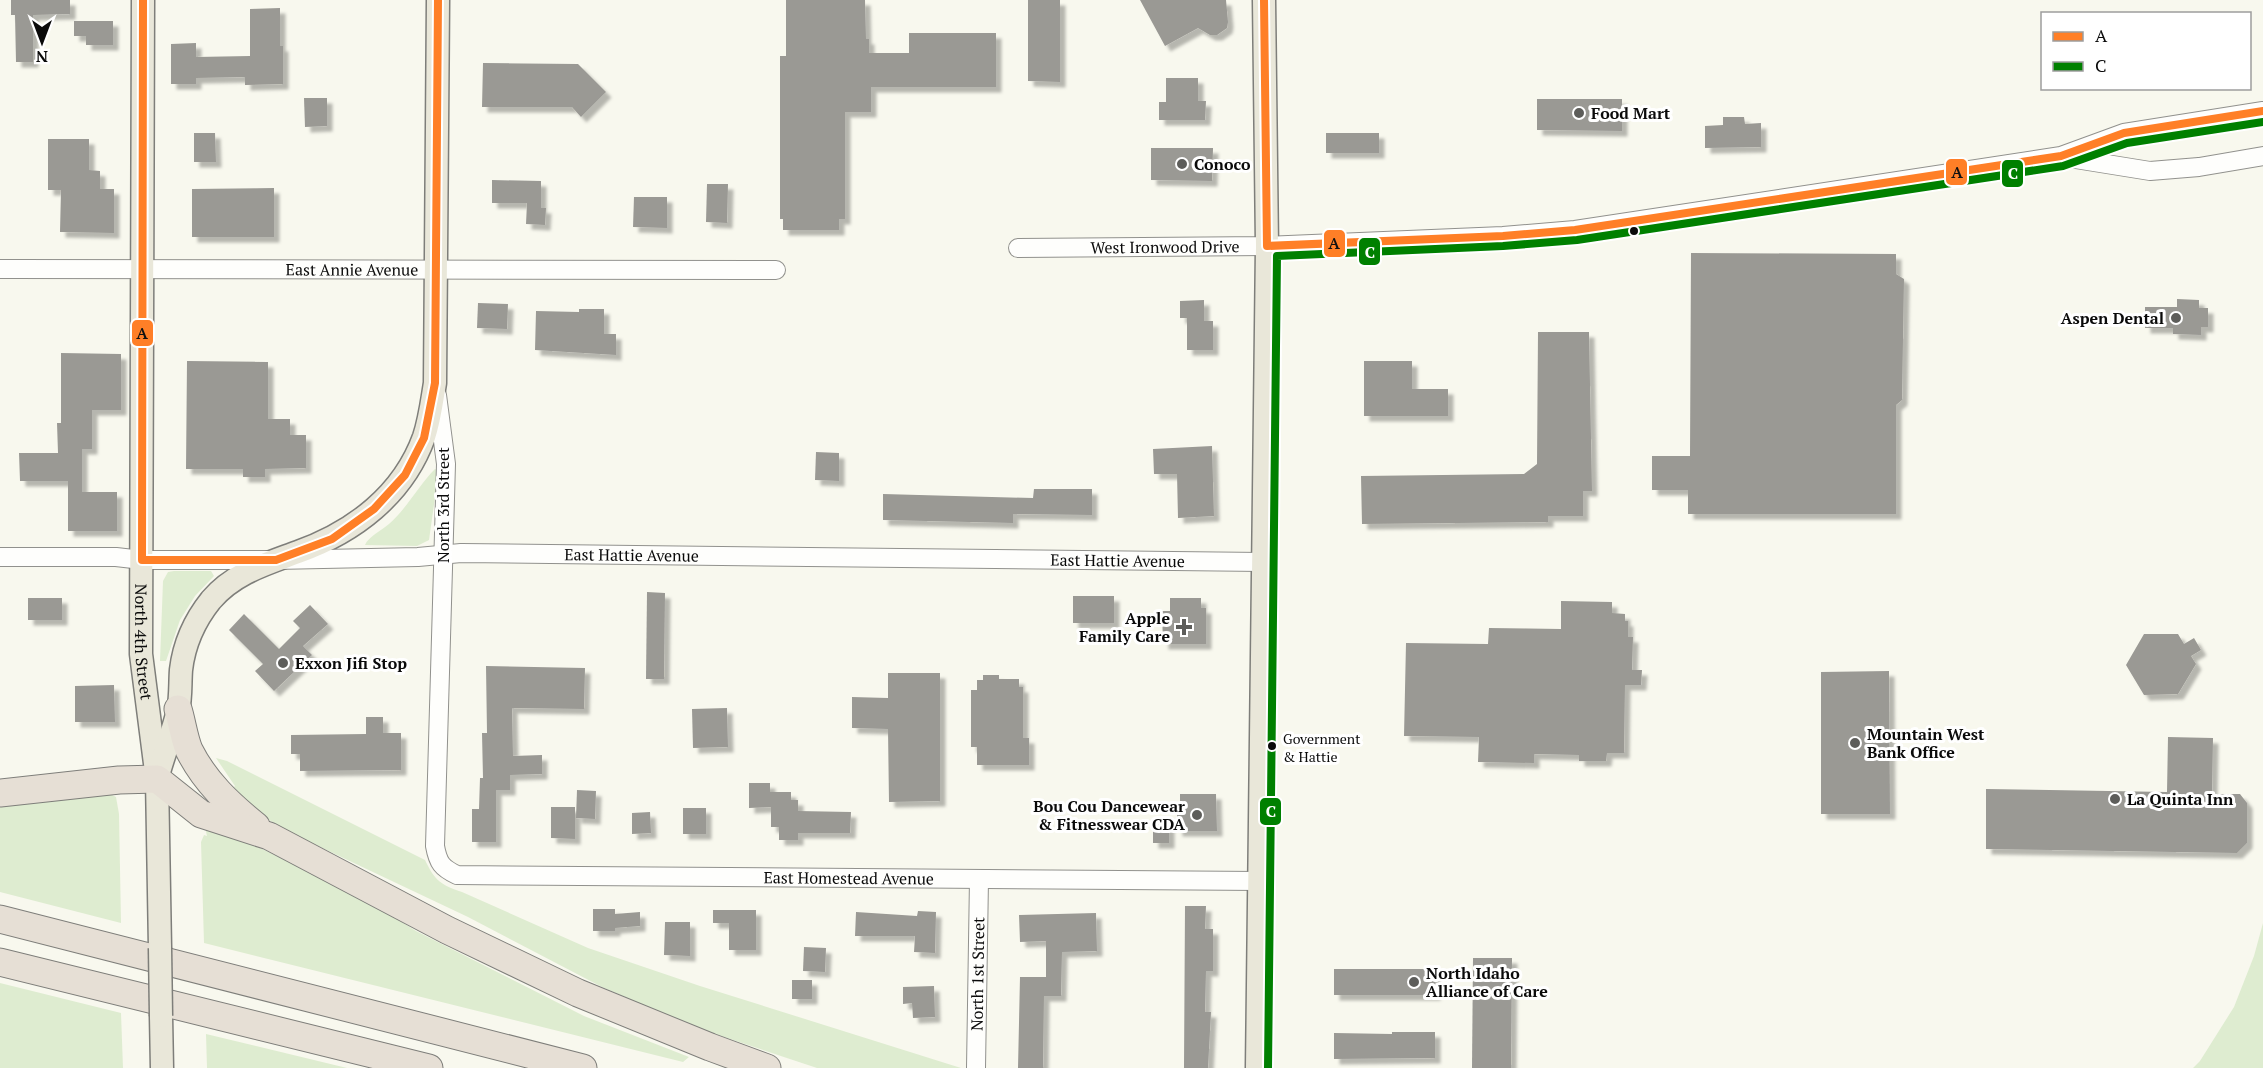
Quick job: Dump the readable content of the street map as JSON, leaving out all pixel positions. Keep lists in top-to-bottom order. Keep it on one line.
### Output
{"streets":{"main road":["North 3rd Street","North 4th Street"],"street":["West Ironwood Drive","East Annie Avenue","East Hattie Avenue","East Homestead Avenue","North 1st Street"]},"crossings":[["East Annie Avenue","North 3rd Street"],["East Annie Avenue","North 4th Street"],["North 3rd Street","East Hattie Avenue"],["North 3rd Street","North 4th Street"],["North 3rd Street","East Homestead Avenue"],["East Hattie Avenue","North 4th Street"],["East Homestead Avenue","North 1st Street"]],"places":{"other":["Food Mart","Conoco","Aspen Dental","Exxon Jifi Stop","Mountain West Bank Office","Government & Hattie","La Quinta Inn","Bou Cou Dancewear & Fitnesswear CDA","North Idaho Alliance of Care"],"health":["Apple Family Care"]},"lines":["transit line A","transit line C"],"legend":["A","C"],"north":"bottom"}
